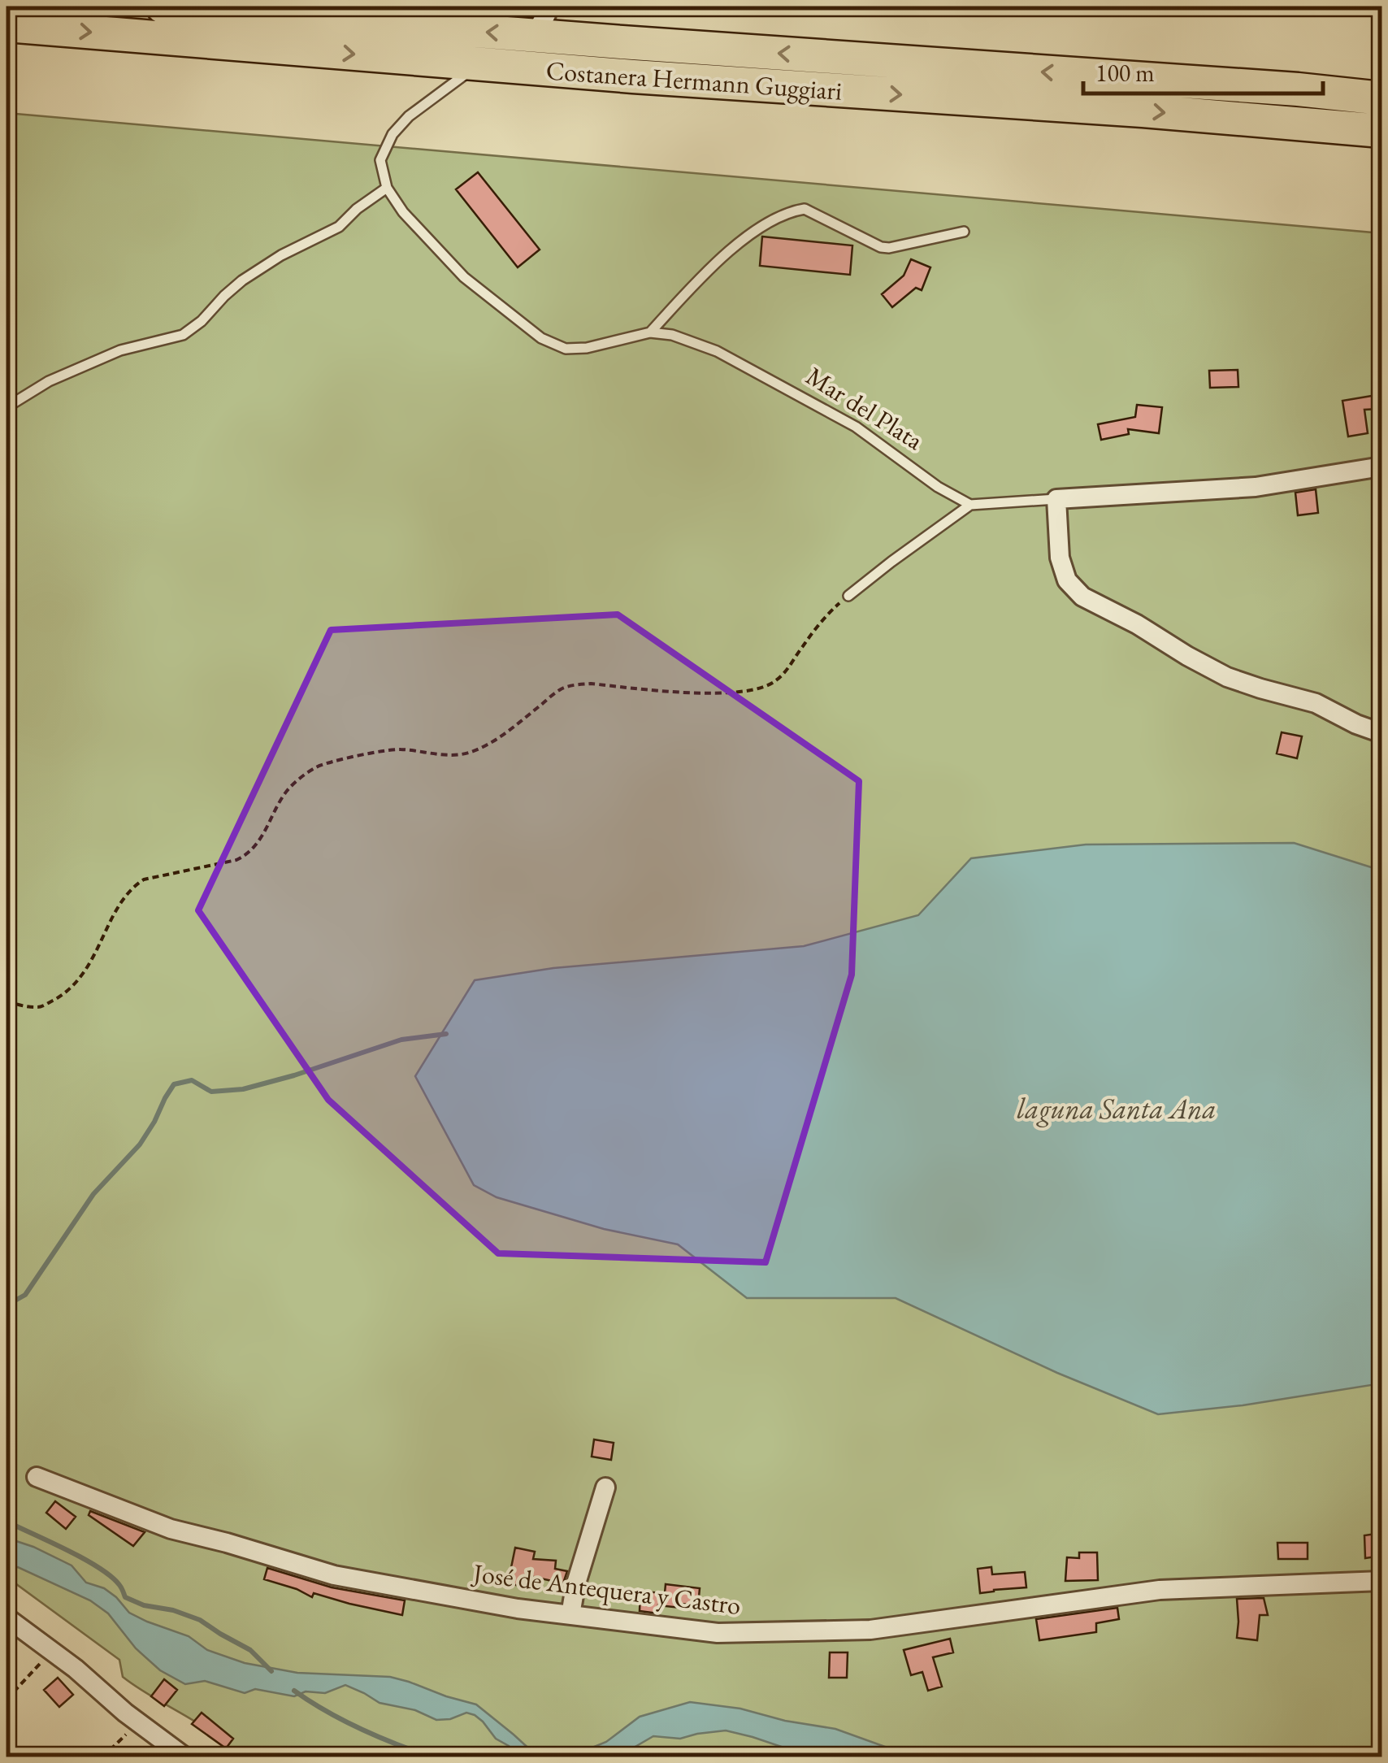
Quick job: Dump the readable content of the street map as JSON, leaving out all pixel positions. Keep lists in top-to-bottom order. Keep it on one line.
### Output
{"streets":{"highway":["Costanera Hermann Guggiari"],"street":["José de Antequera y Castro"],"lane":["Mar del Plata"]},"water":["laguna Santa Ana"],"scale_bar":"100 m"}
